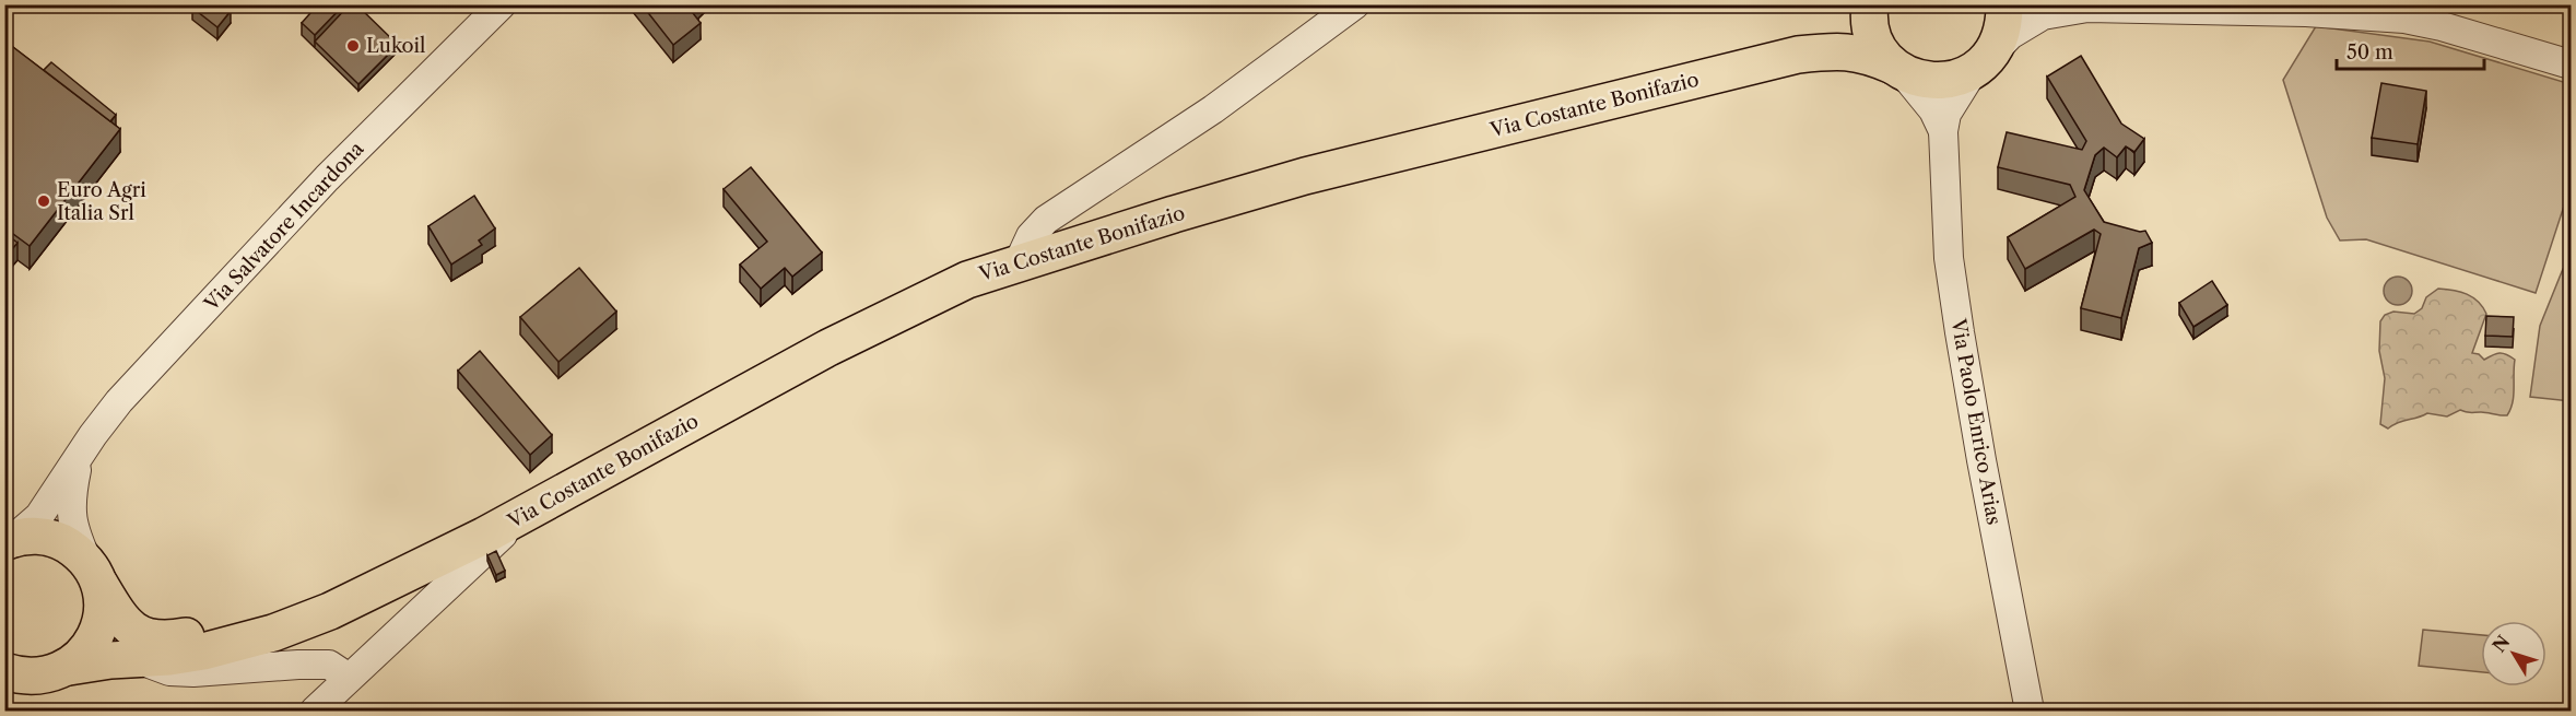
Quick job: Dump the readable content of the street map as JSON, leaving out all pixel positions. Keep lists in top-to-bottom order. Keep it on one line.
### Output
{"streets":{"main road":["Via Costante Bonifazio"],"street":["Via Salvatore Incardona","Via Paolo Enrico Arias"]},"places":["Lukoil","Euro Agri Italia Srl"],"scale_bar":"50 m","north":"top left"}
